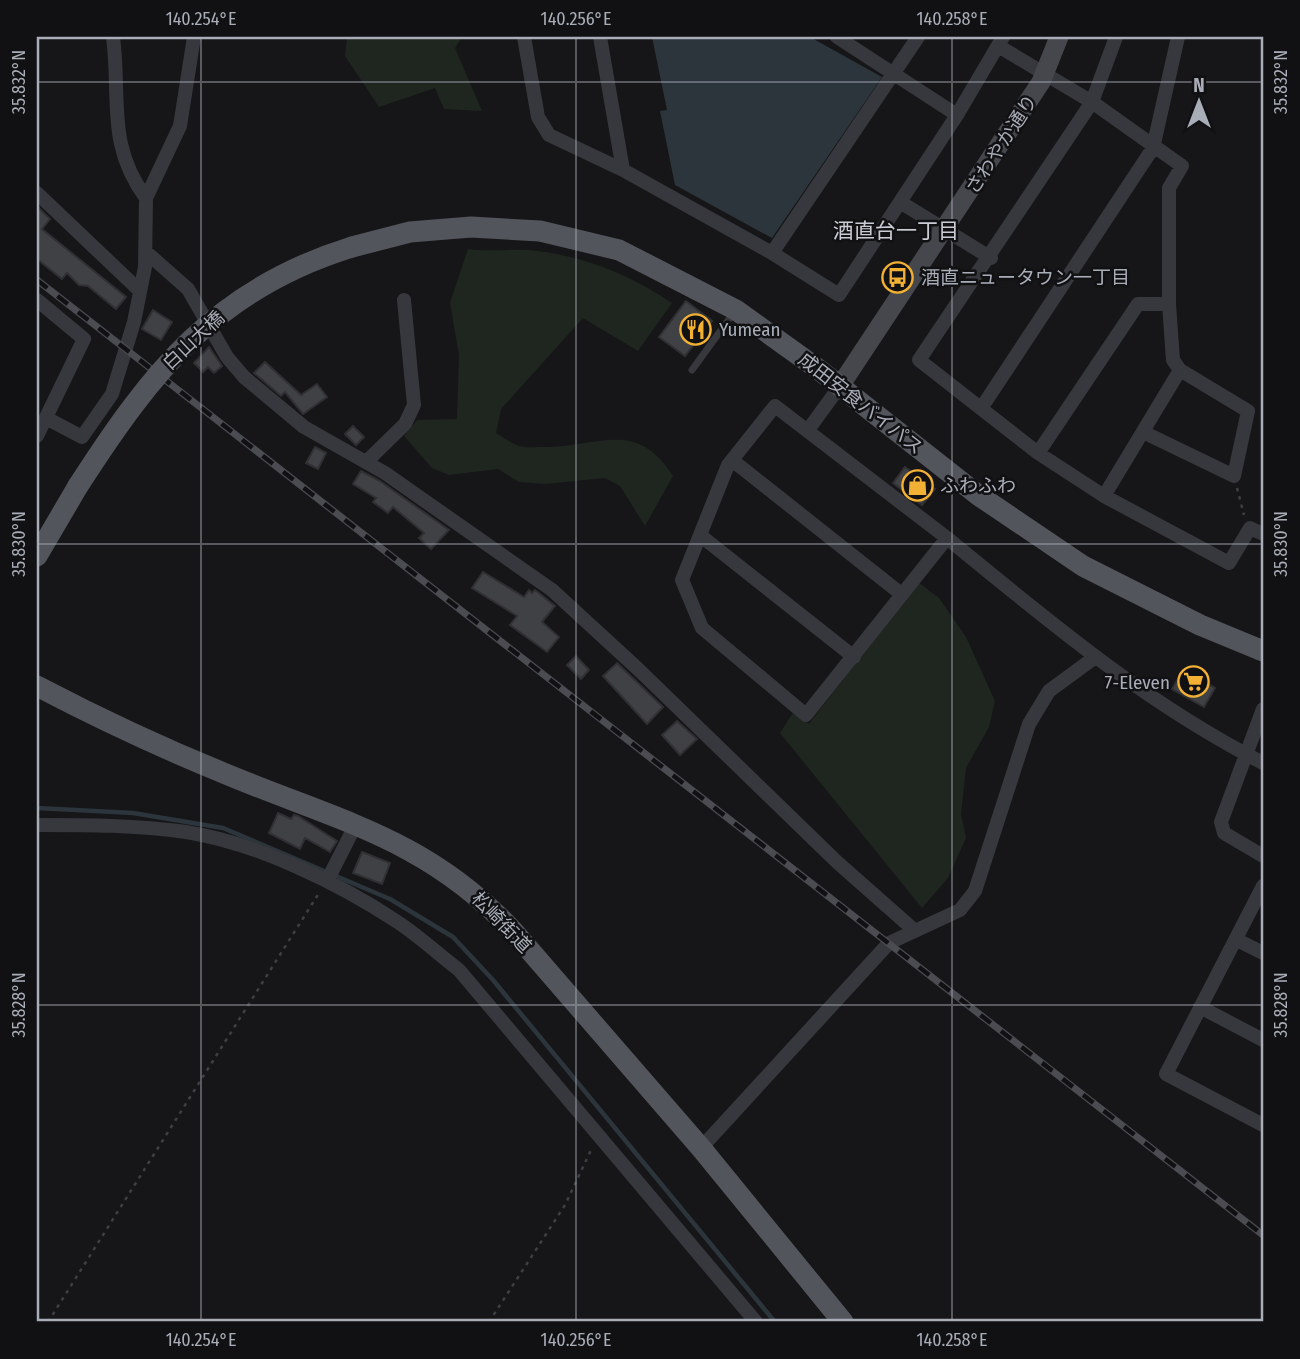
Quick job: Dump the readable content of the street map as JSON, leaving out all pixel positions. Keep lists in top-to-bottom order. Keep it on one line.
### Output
{"streets":{"main road":["白山大橋","成田安食バイパス","松崎街道"],"street":["さわやか通り"]},"crossings":[["さわやか通り","成田安食バイパス"],["白山大橋","成田安食バイパス"]],"districts":["酒直台一丁目"],"places":{"bus stop":["酒直ニュータウン一丁目"],"restaurant":["Yumean"],"shop":["ふわふわ"],"supermarket":["7-Eleven"]},"north":"top","coordinates":["140.254°E","140.256°E","140.258°E","35.832°N","35.830°N","35.828°N"]}
